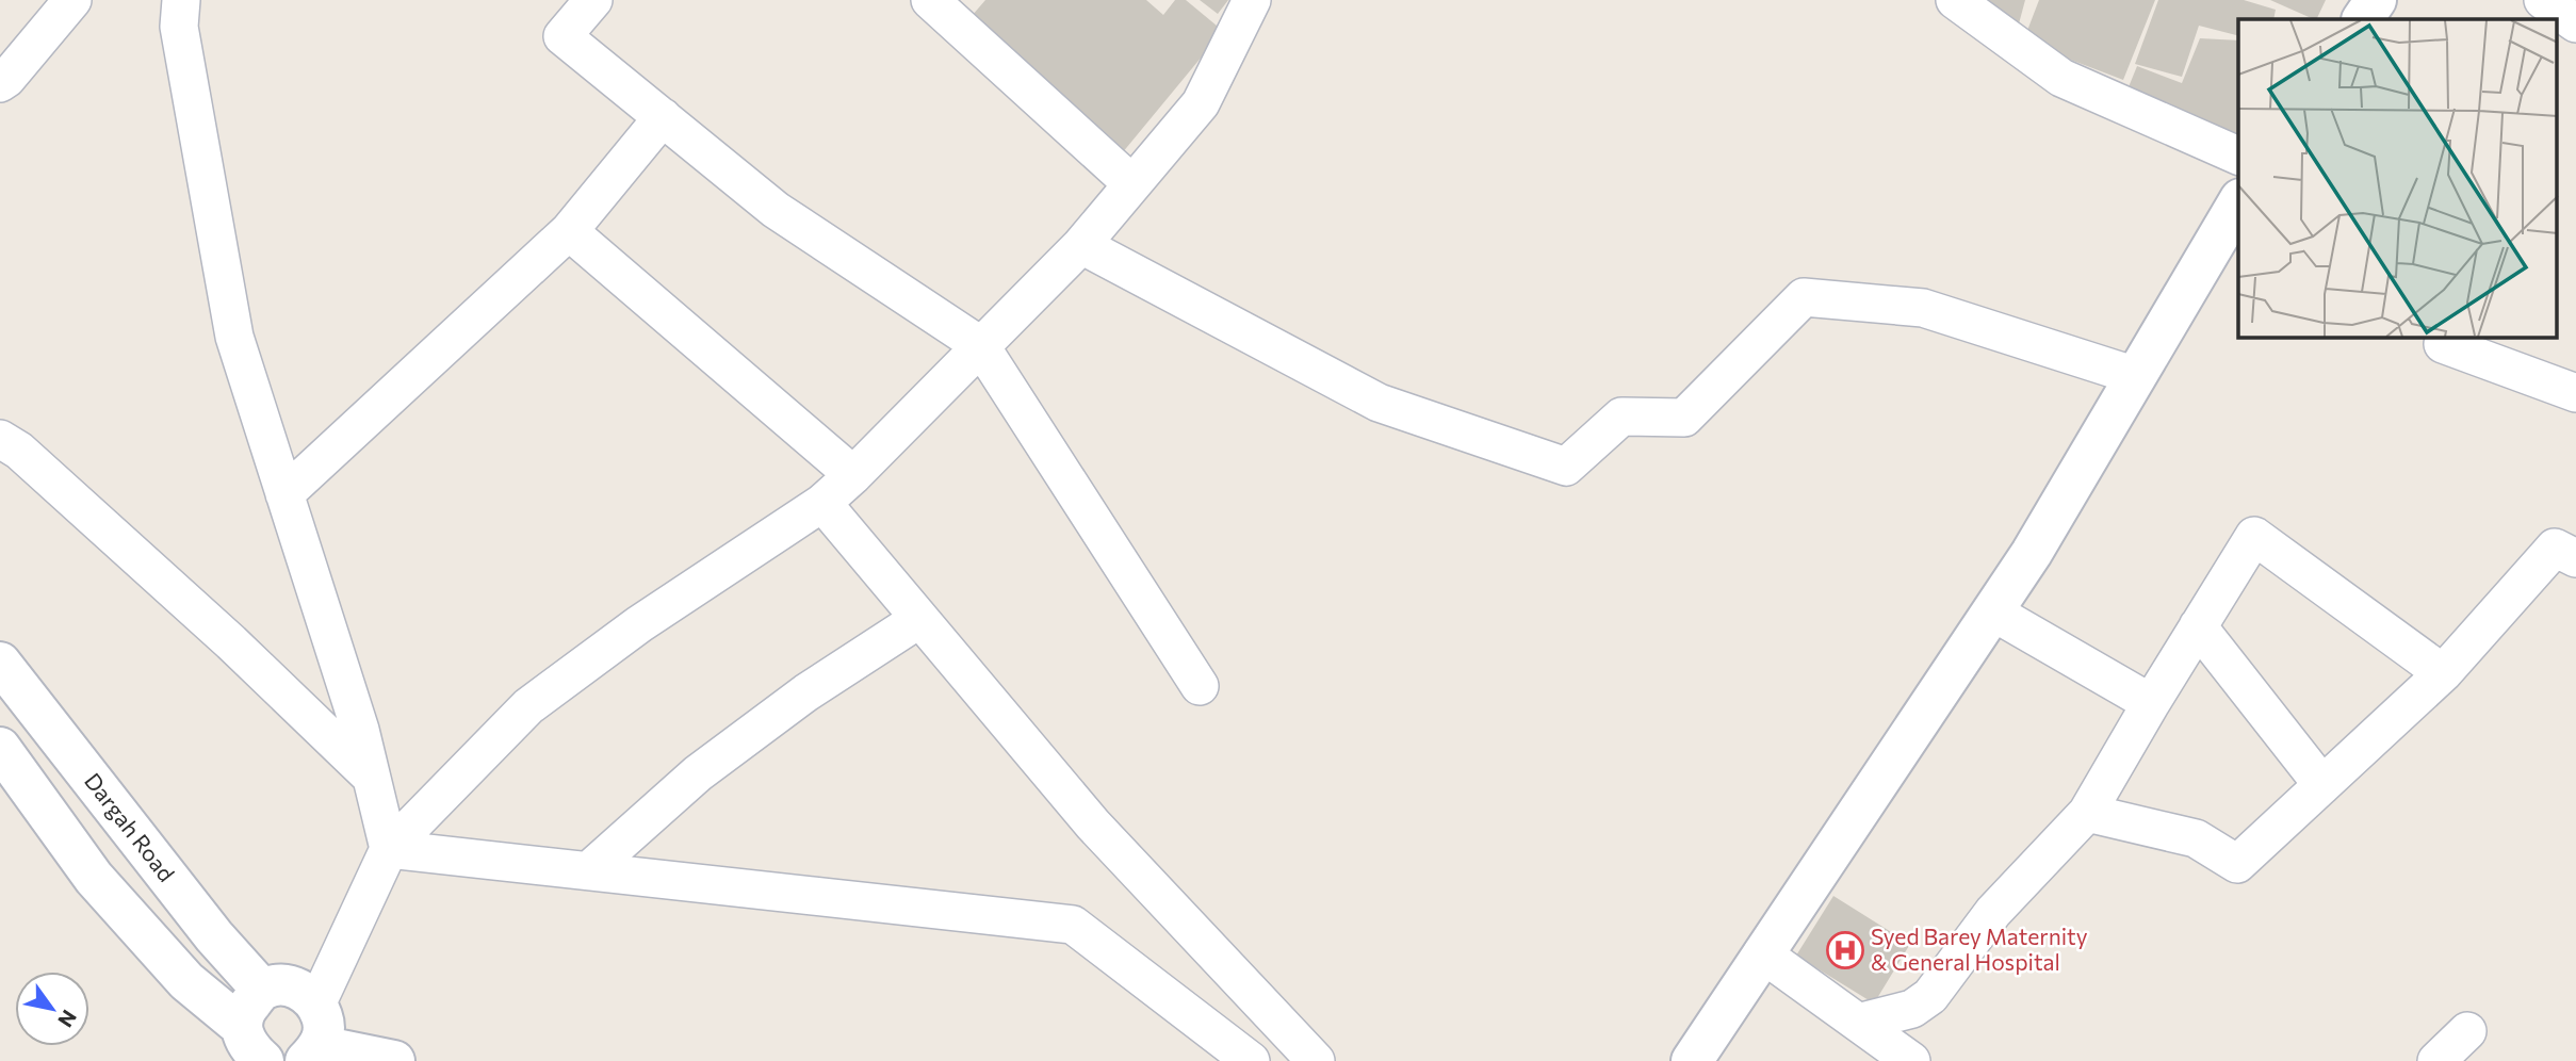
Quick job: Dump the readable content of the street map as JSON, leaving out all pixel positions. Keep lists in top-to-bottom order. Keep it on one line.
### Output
{"streets":{"main road":["Dargah Road"]},"places":{"hospital":["Syed Barey Maternity & General Hospital"]},"north":"bottom right"}
